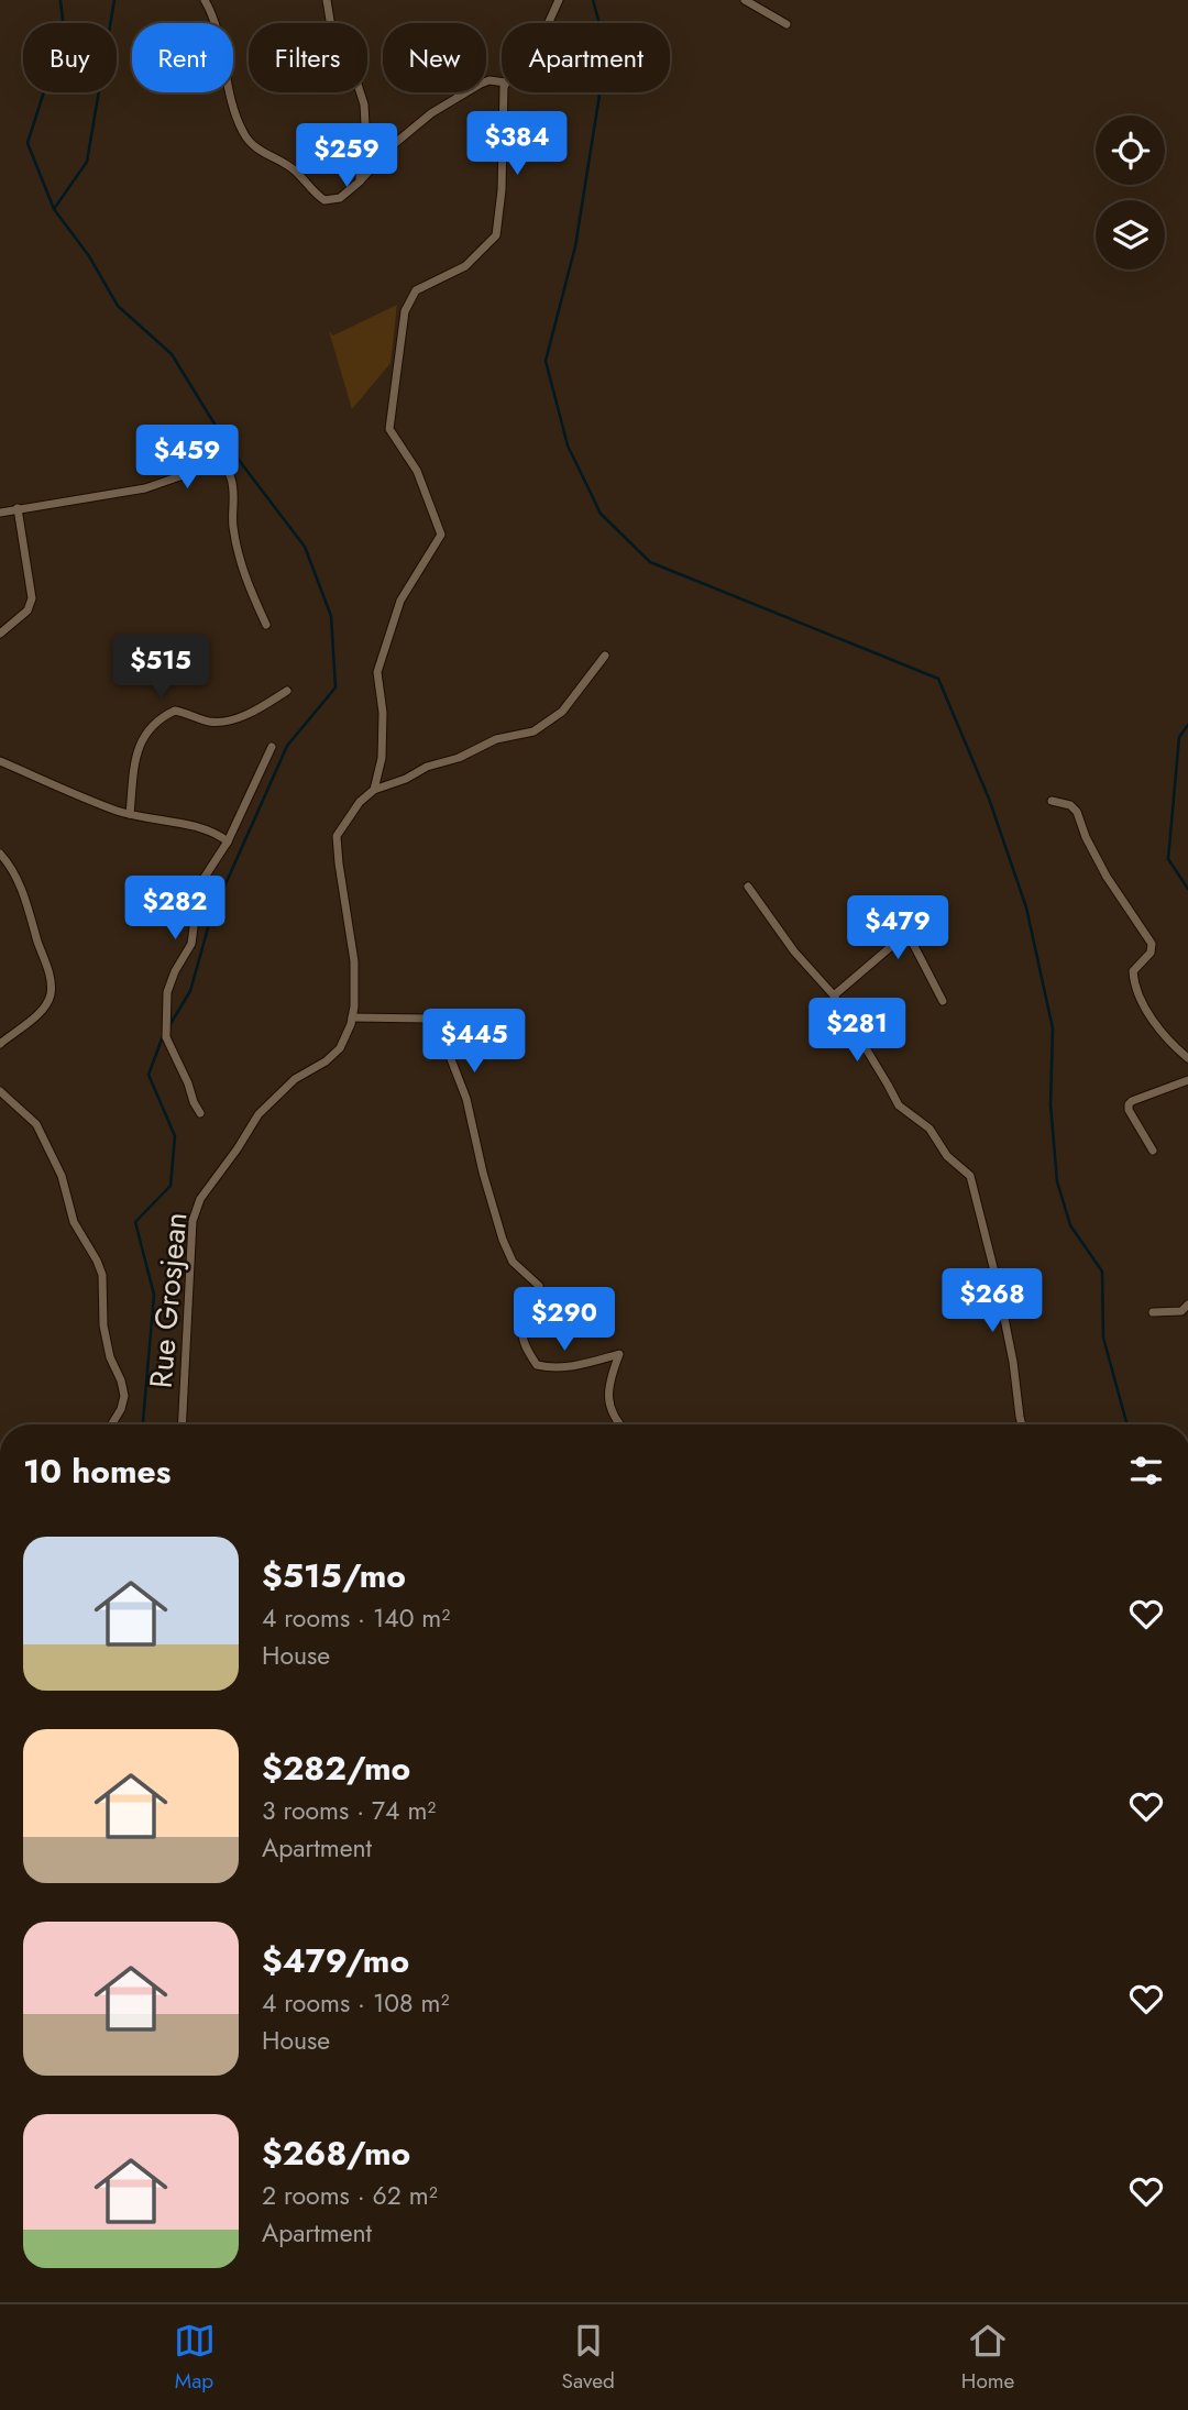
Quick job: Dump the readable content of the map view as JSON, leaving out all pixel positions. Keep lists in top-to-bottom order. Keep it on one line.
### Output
{"streets":{"street":["Rue Grosjean"]},"page":{"chip":["Buy","Rent","Filters","New","Apartment"],"price":["$384","$259","$459","$515","$282","$479","$281","$445","$268","$290"],"heading":"10 homes","list":[{"name":"$515/mo","note":"4 rooms · 140 m² · House"},{"name":"$282/mo","note":"3 rooms · 74 m² · Apartment"},{"name":"$479/mo","note":"4 rooms · 108 m² · House"},{"name":"$268/mo","note":"2 rooms · 62 m² · Apartment"}],"tabs":["Map","Saved","Home"]}}
